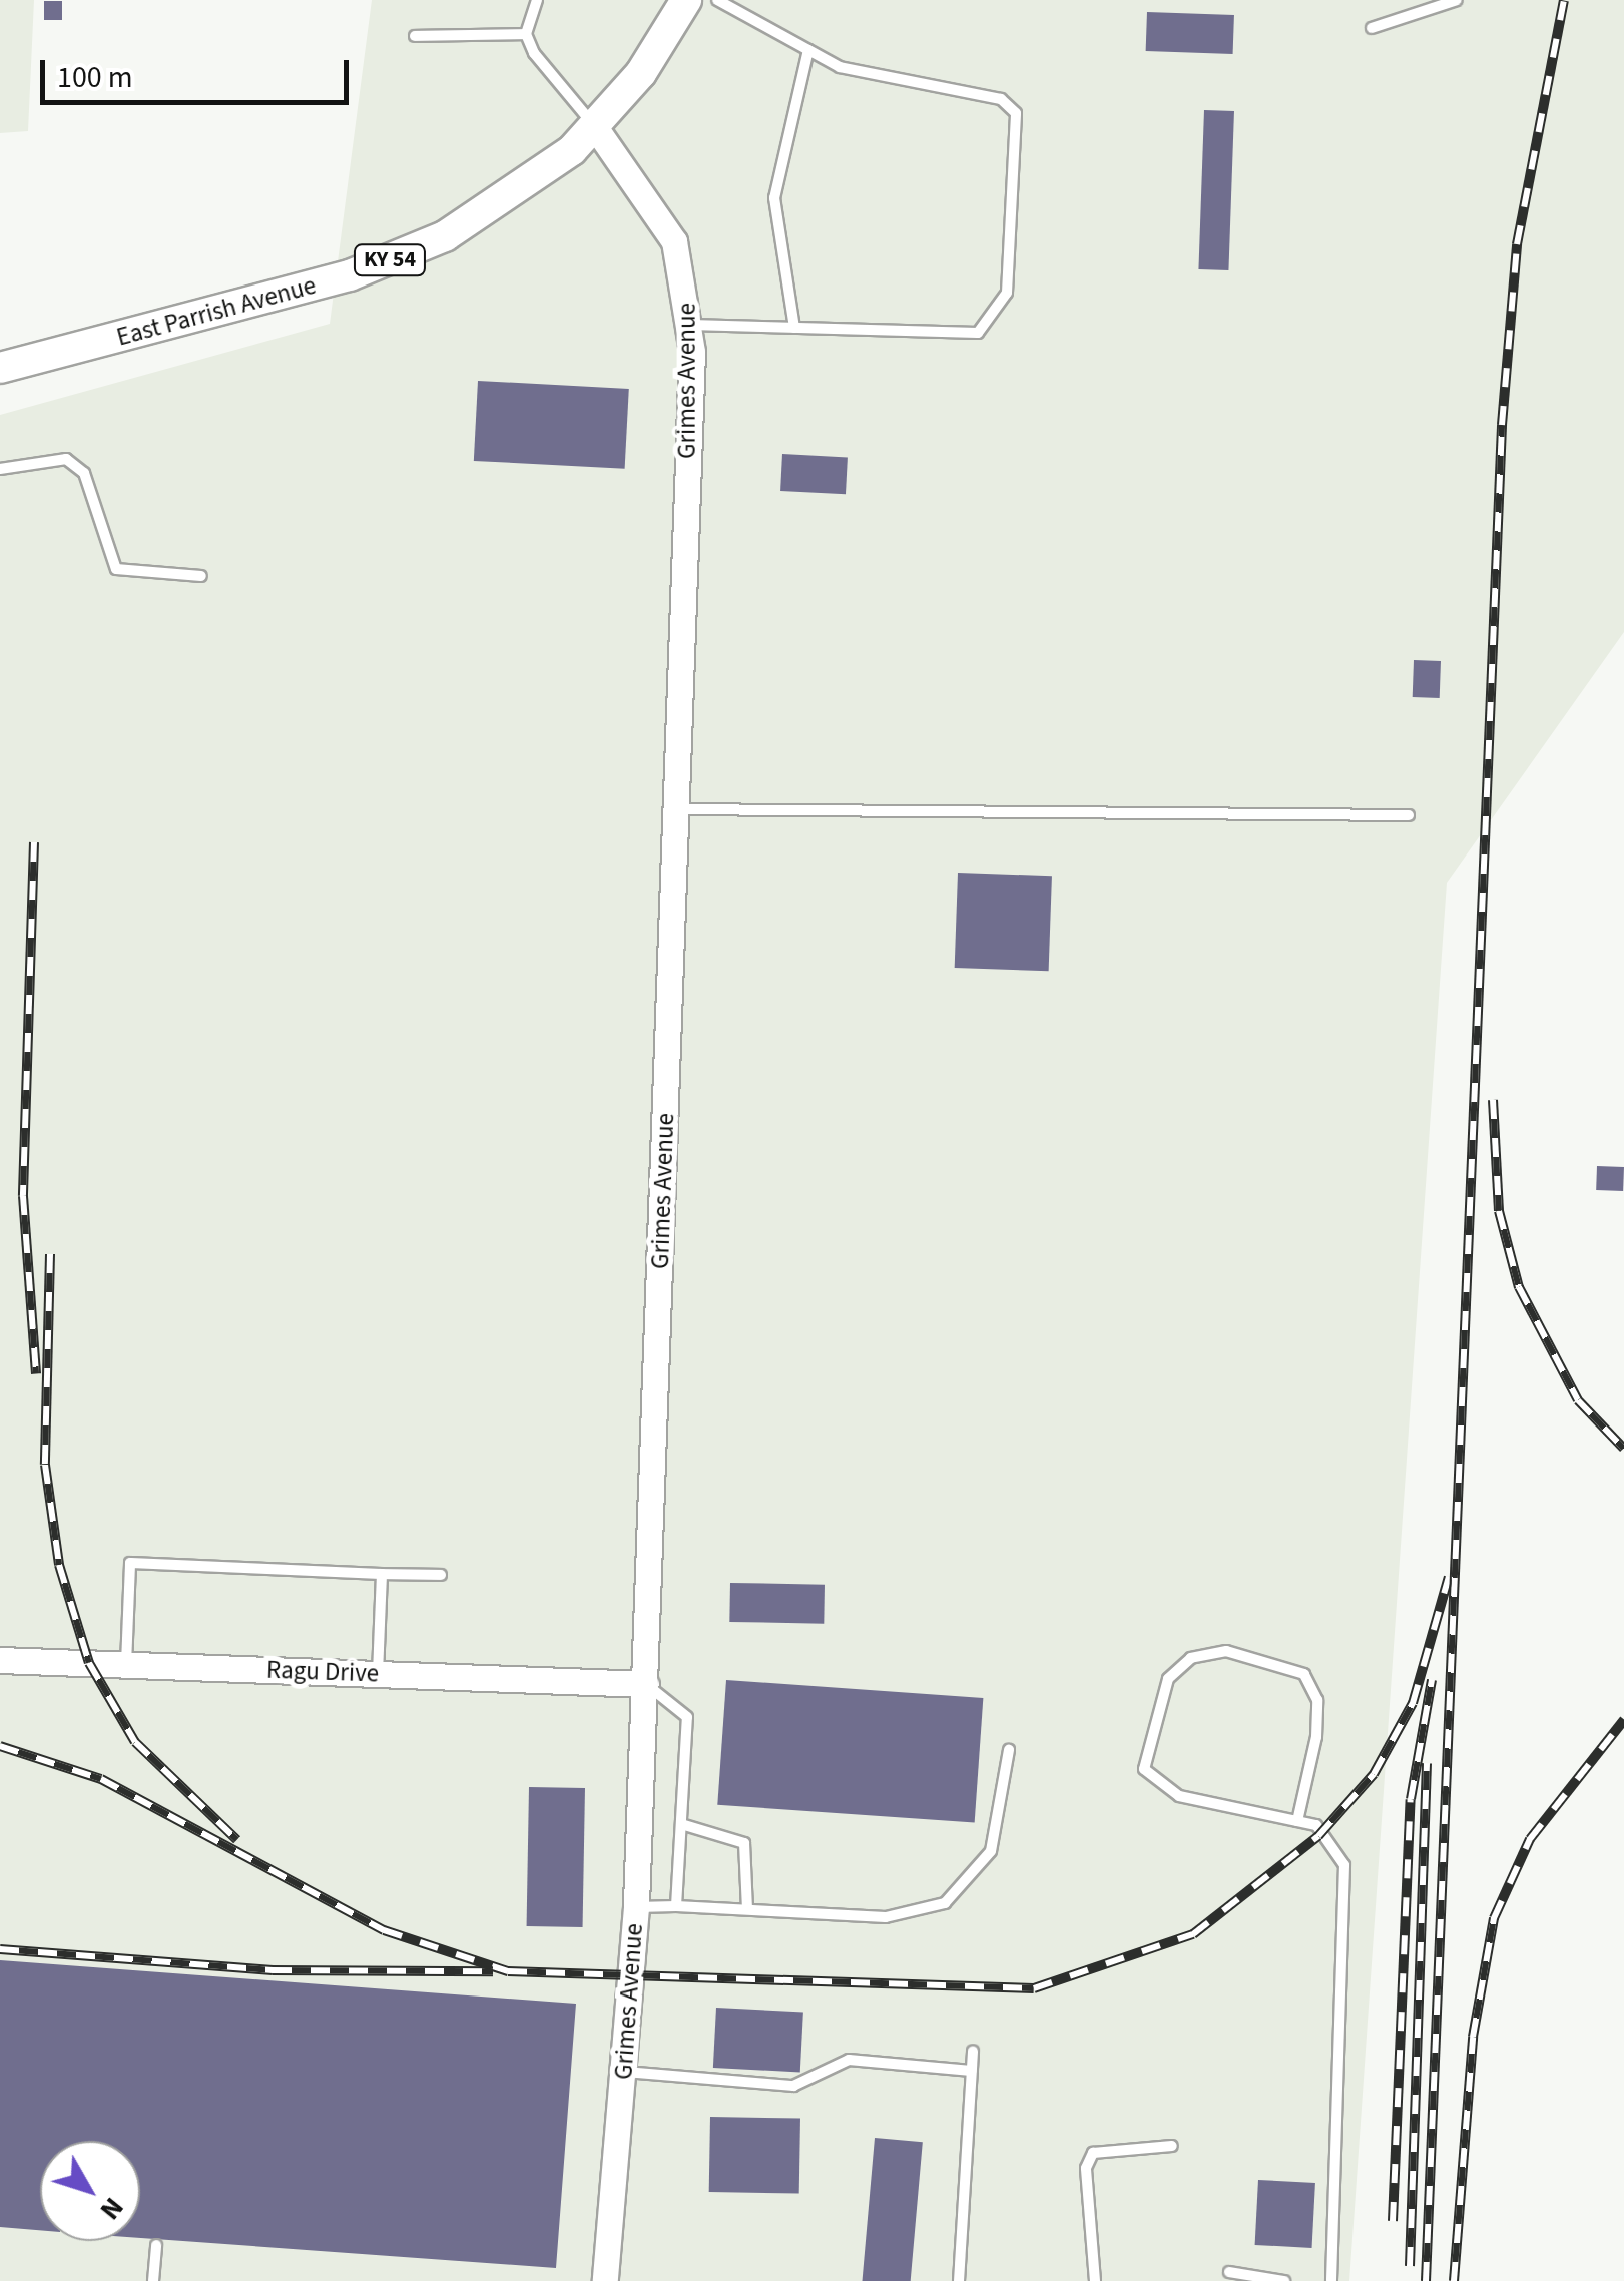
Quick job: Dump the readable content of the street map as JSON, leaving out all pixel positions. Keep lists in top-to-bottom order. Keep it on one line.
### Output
{"streets":{"main road":["KY 54","East Parrish Avenue"],"street":["Grimes Avenue","Ragu Drive"]},"crossings":[["East Parrish Avenue","Grimes Avenue"],["Grimes Avenue","Ragu Drive"]],"scale_bar":"100 m","north":"bottom right"}
